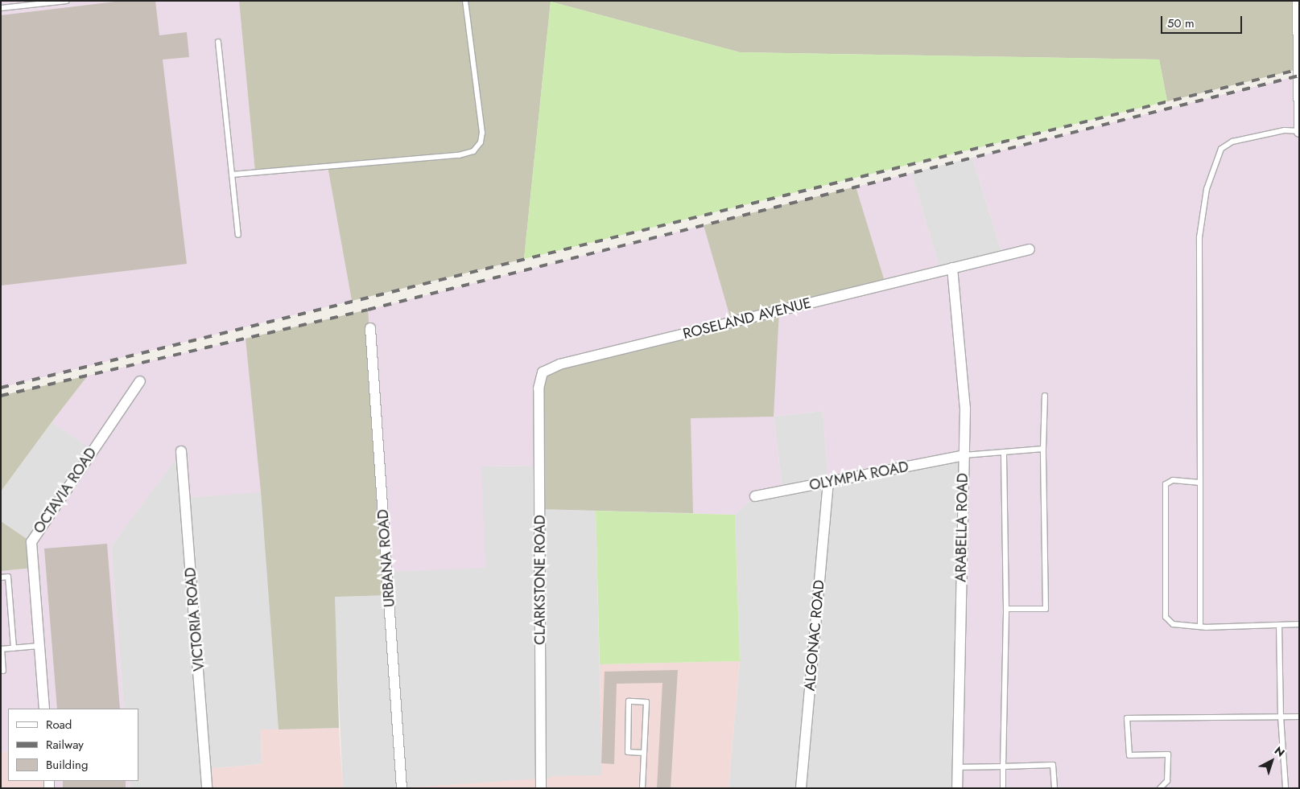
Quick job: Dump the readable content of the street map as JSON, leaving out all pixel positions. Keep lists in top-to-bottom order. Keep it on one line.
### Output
{"streets":{"street":["ROSELAND AVENUE","OLYMPIA ROAD","OCTAVIA ROAD","ARABELLA ROAD","URBANA ROAD","CLARKSTONE ROAD","VICTORIA ROAD","ALGONAC ROAD"]},"crossings":[["ROSELAND AVENUE","ARABELLA ROAD"],["ROSELAND AVENUE","CLARKSTONE ROAD"],["OLYMPIA ROAD","ARABELLA ROAD"],["OLYMPIA ROAD","ALGONAC ROAD"]],"legend":["Road","Railway","Building"],"scale_bar":"50 m","north":"top right"}
